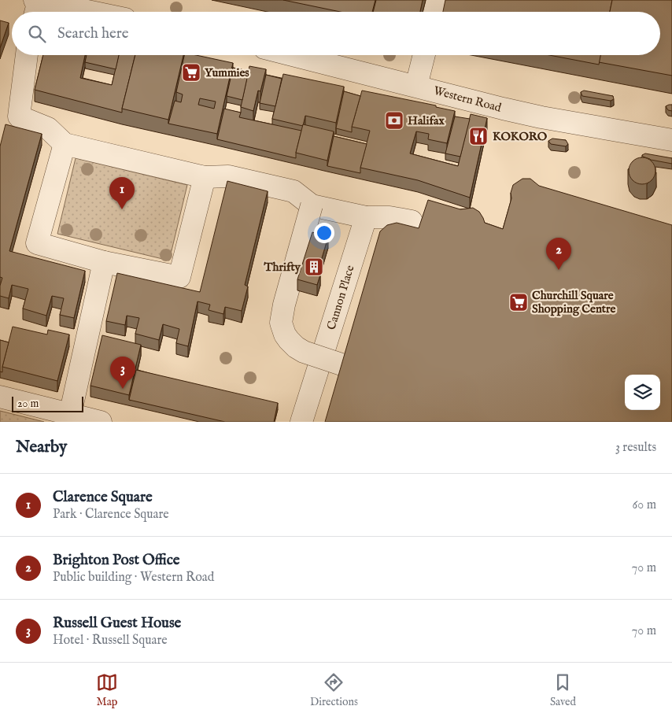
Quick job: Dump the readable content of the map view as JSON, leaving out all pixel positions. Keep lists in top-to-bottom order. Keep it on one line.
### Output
{"streets":{"street":["Western Road","Cannon Place"]},"places":{"supermarket":["Yummies","Churchill Square Shopping Centre"],"bank":["Halifax"],"restaurant":["KOKORO"],"building":["Thrifty"]},"scale_bar":"20 m","page":{"search":"Search here","pins":["1","2","3"],"scale":"20 m","heading":["Nearby","3 results"],"list":[{"mark":"1","name":"Clarence Square","note":"Park · Clarence Square","value":"60 m"},{"mark":"2","name":"Brighton Post Office","note":"Public building · Western Road","value":"70 m"},{"mark":"3","name":"Russell Guest House","note":"Hotel · Russell Square","value":"70 m"}],"nav":["Map","Directions","Saved"]}}
